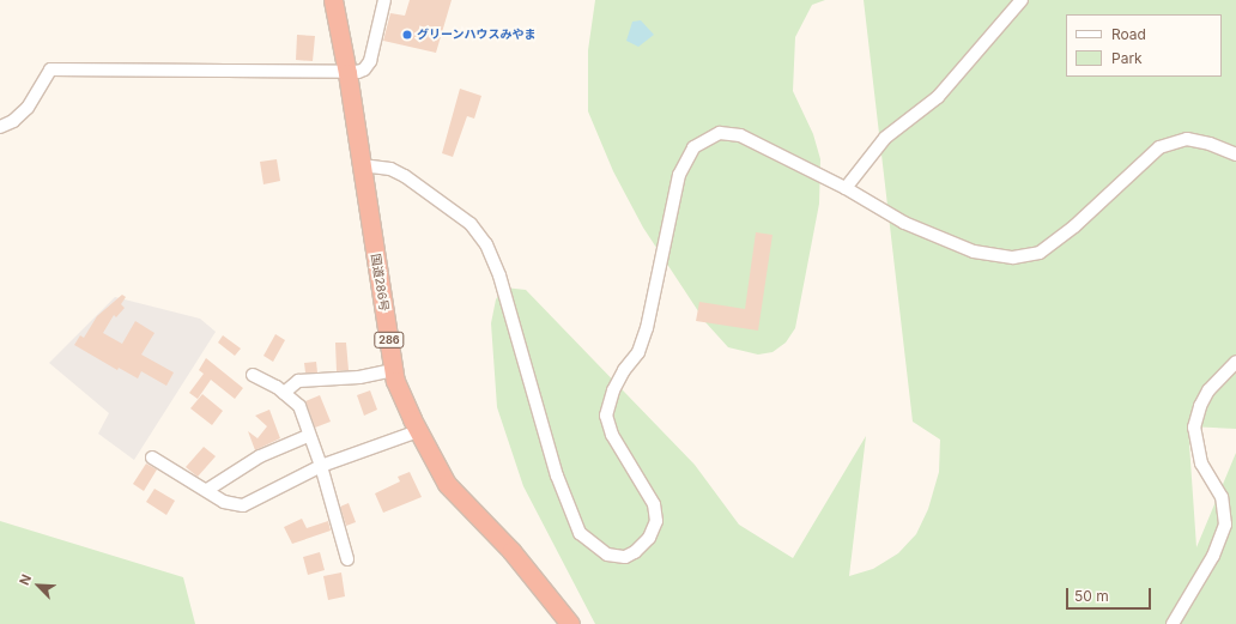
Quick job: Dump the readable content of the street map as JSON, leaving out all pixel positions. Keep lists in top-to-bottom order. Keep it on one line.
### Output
{"streets":{"highway":["国道286号","286"]},"places":["グリーンハウスみやま"],"legend":["Road","Park"],"scale_bar":"50 m","north":"top left"}
